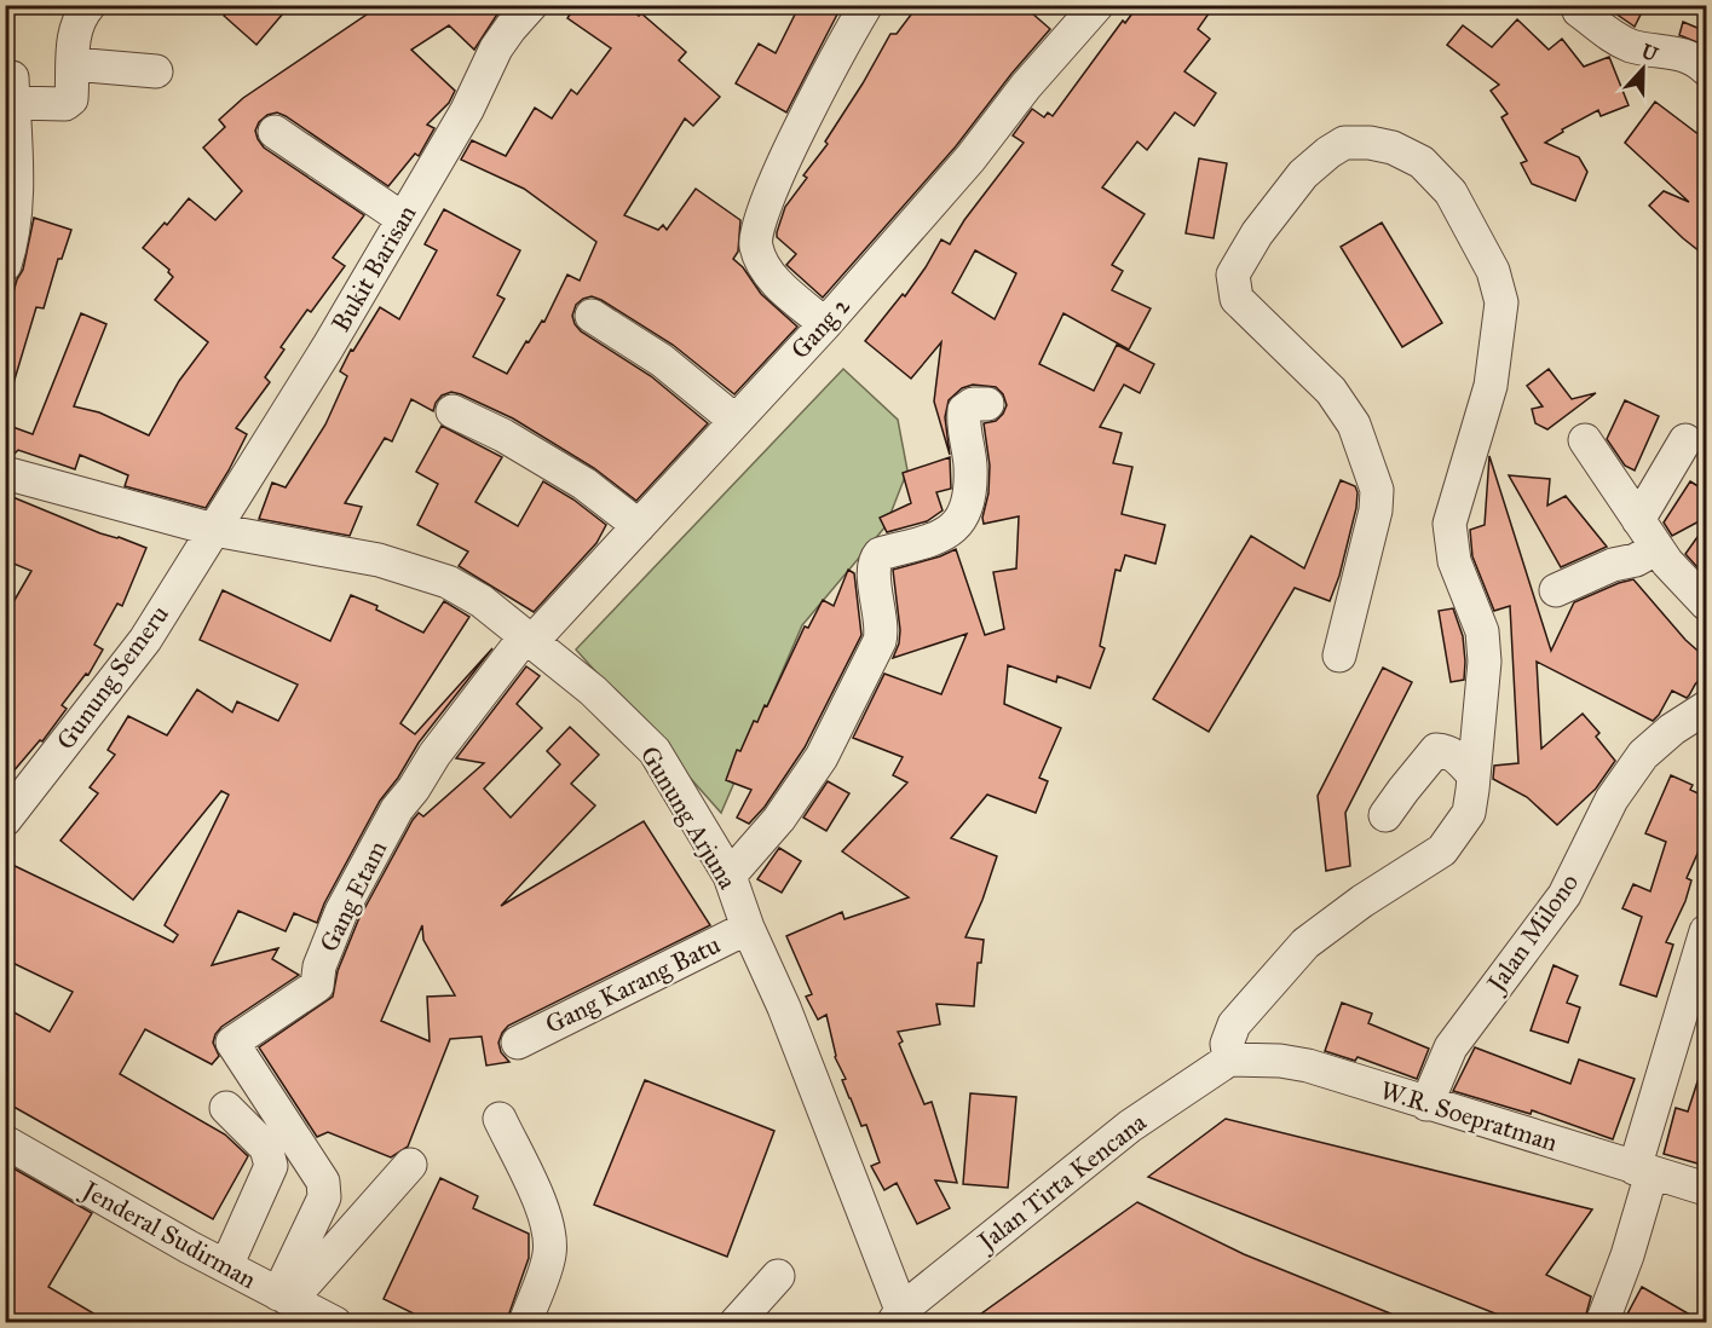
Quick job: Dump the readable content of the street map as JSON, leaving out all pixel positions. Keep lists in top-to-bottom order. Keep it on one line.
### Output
{"streets":{"street":["Bukit Barisan","Gang 2","Gunung Semeru","Gunung Arjuna","Gang Etam","Jalan Milono","Gang Karang Batu","W.R. Soepratman","Jalan Tirta Kencana","Jenderal Sudirman"]},"crossings":[["Bukit Barisan","Gunung Semeru"],["Bukit Barisan","Gunung Arjuna"],["Gang 2","Gunung Arjuna"],["Gang 2","Gang Etam"],["Gunung Semeru","Gunung Arjuna"],["Gunung Arjuna","Gang Etam"],["Gunung Arjuna","Gang Karang Batu"],["Gunung Arjuna","Jalan Tirta Kencana"],["Gang Etam","Jenderal Sudirman"],["Jalan Milono","W.R. Soepratman"],["W.R. Soepratman","Jalan Tirta Kencana"]],"north":"top"}
